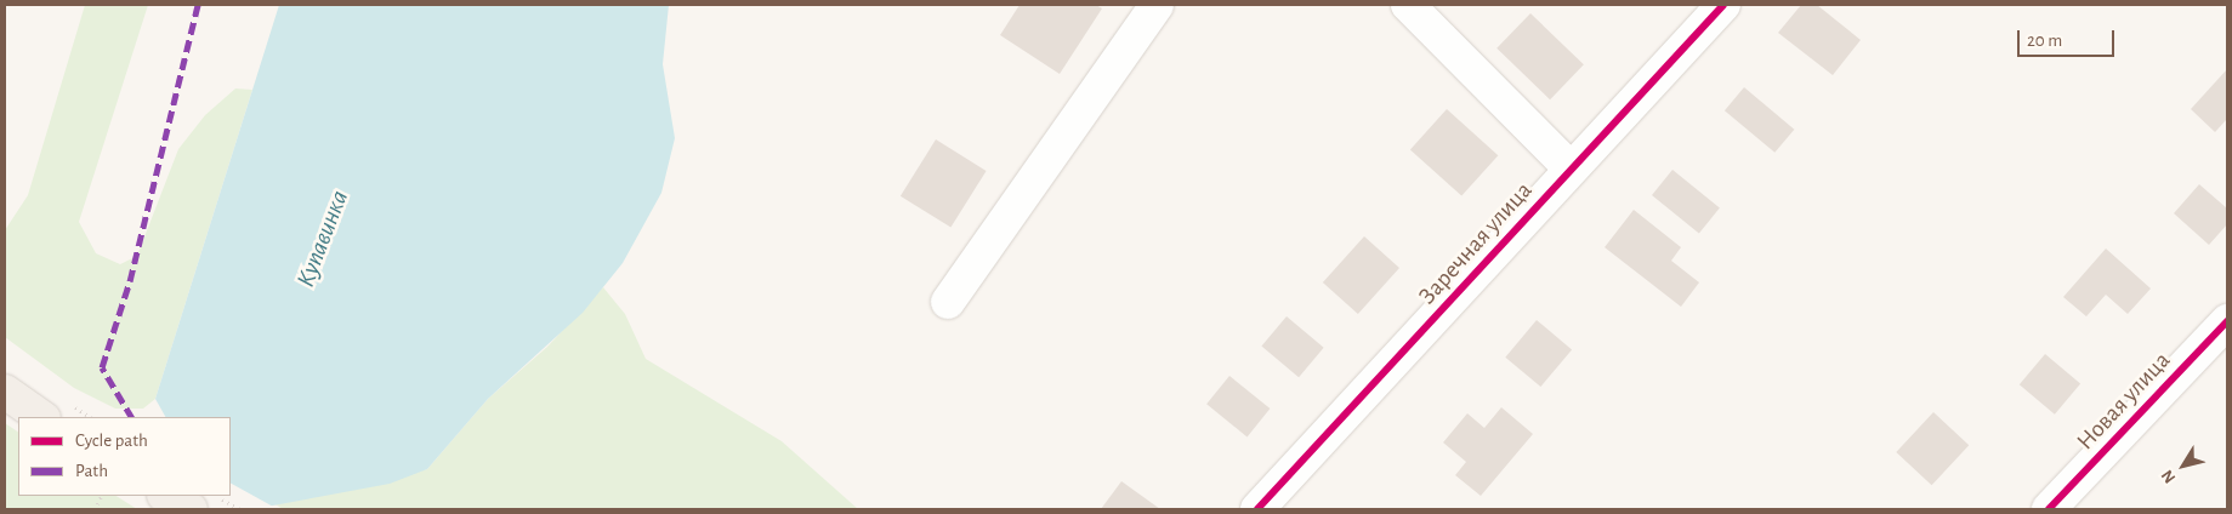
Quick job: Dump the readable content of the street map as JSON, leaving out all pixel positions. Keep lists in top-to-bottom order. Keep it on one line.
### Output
{"streets":{"street":["Заречная улица","Новая улица"]},"water":["Купавинка"],"legend":["Cycle path","Path"],"scale_bar":"20 m","north":"bottom left"}
